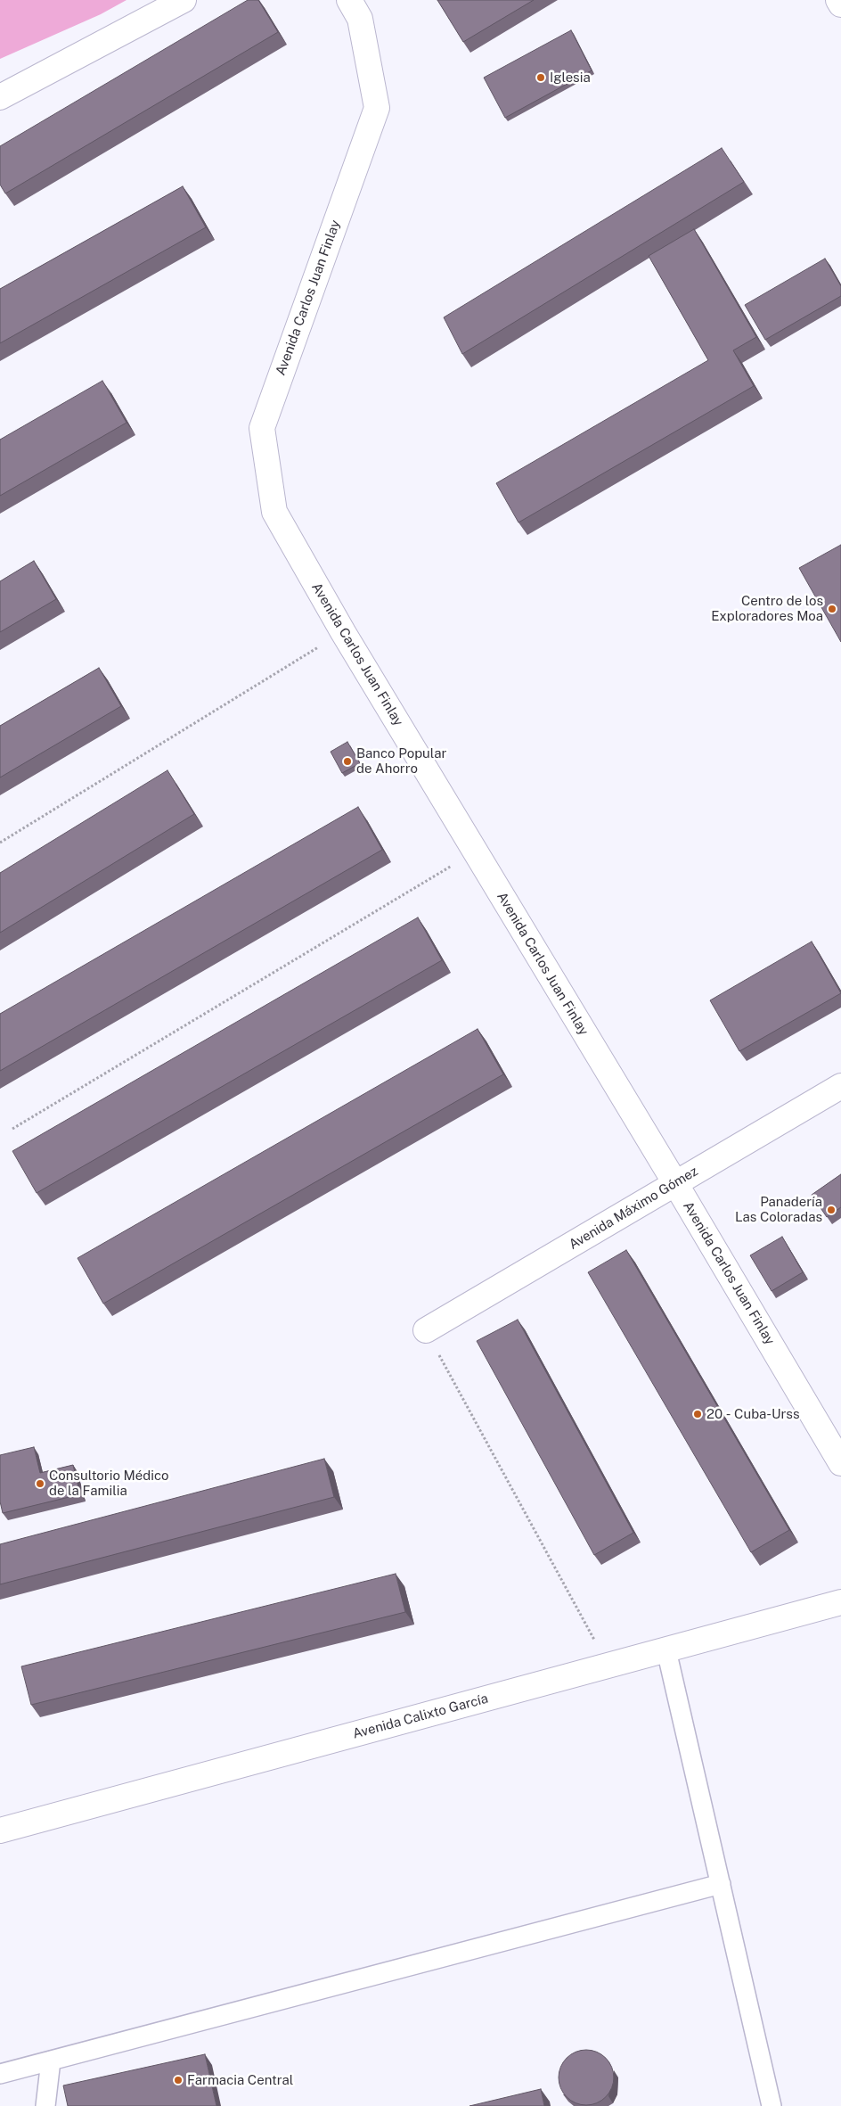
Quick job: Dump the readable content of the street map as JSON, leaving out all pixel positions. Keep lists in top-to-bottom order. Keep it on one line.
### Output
{"streets":{"street":["Avenida Carlos Juan Finlay","Avenida Máximo Gómez","Avenida Calixto García"]},"crossings":[["Avenida Carlos Juan Finlay","Avenida Máximo Gómez"]],"places":["Iglesia","Centro de los Exploradores Moa","Banco Popular de Ahorro","Panadería Las Coloradas","20 - Cuba-Urss","Consultorio Médico de la Familia","Farmacia Central"]}
